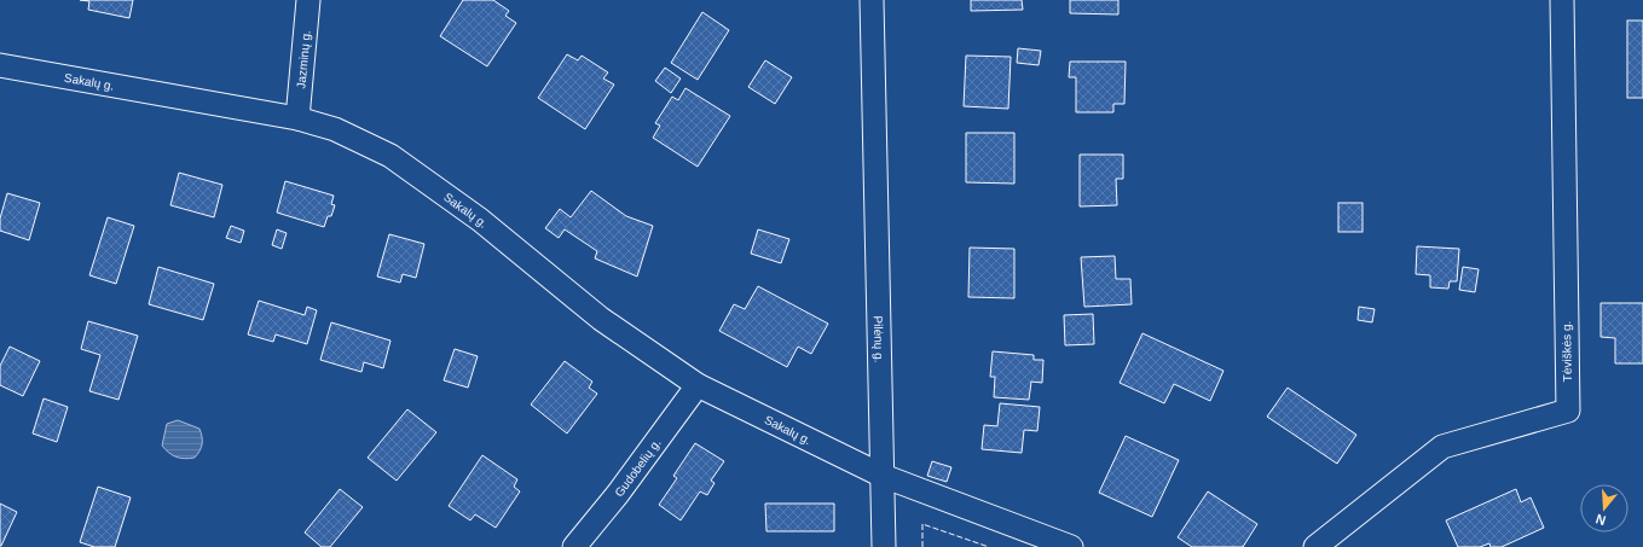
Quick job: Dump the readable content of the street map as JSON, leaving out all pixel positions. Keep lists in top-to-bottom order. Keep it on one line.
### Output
{"streets":{"street":["Jazminų g.","Sakalų g.","Pilėnų g.","Tėviškės g.","Gudobelių g."]},"crossings":[["Jazminų g.","Sakalų g."],["Sakalų g.","Pilėnų g."],["Sakalų g.","Gudobelių g."]],"north":"bottom"}
